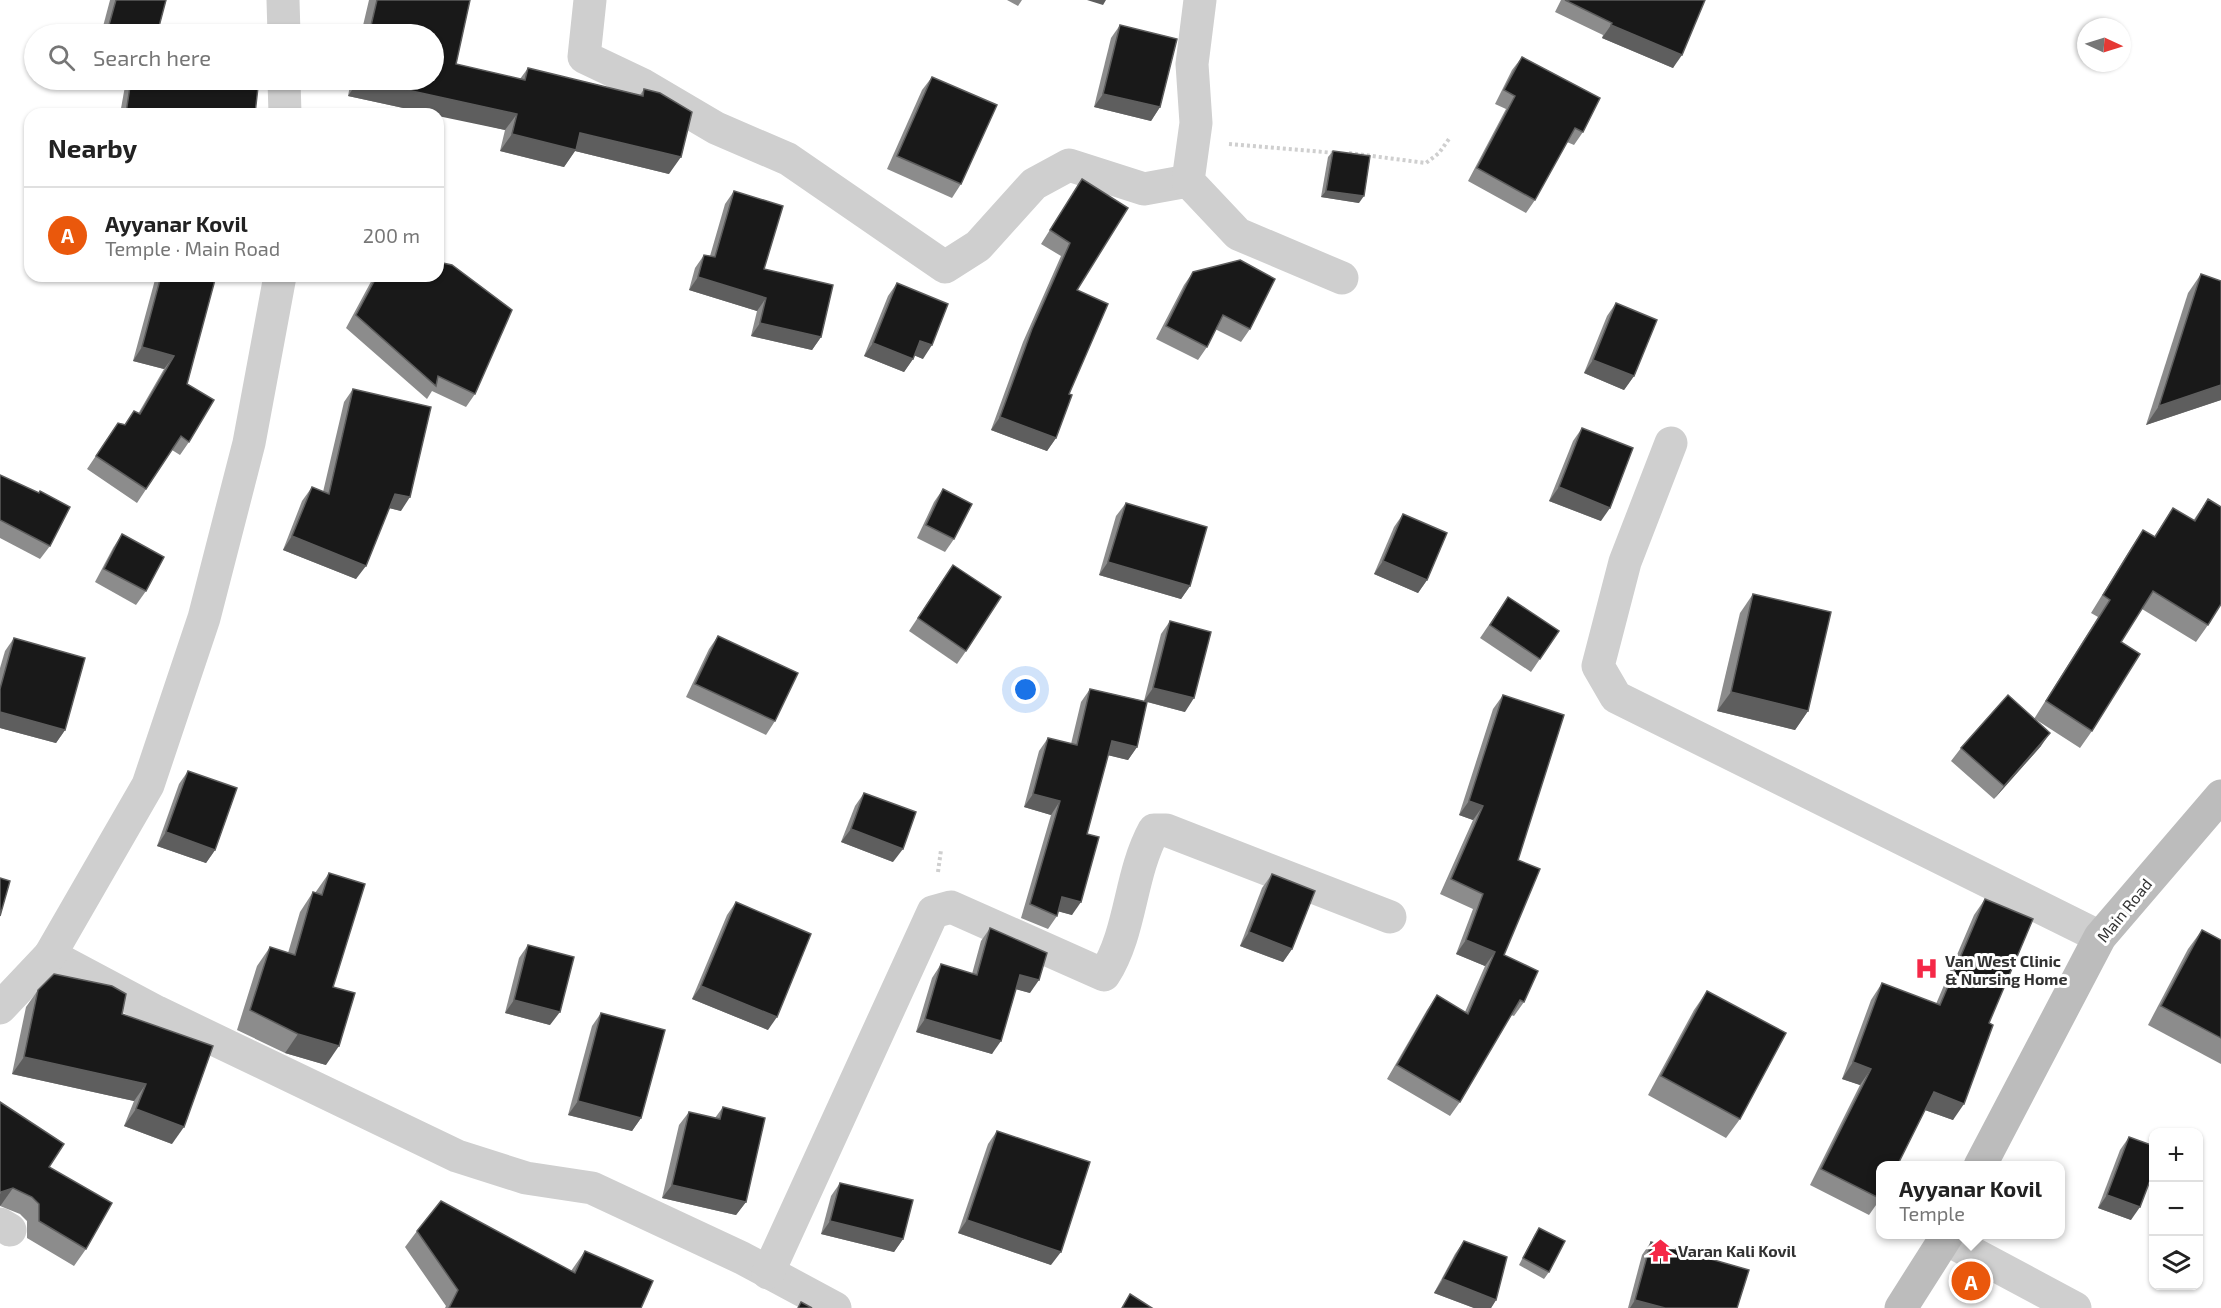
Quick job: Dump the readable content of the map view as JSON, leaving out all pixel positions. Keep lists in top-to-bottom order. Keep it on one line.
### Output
{"streets":{"main road":["Main Road"]},"places":{"hospital":["Van West Clinic & Nursing Home"],"temple":["Varan Kali Kovil"]},"north":"right","page":{"search":"Search here","heading":"Nearby","list":[{"mark":"A","name":"Ayyanar Kovil","note":"Temple · Main Road","value":"200 m"}],"map_buttons":["+","−"],"popup":["Ayyanar Kovil","Temple"],"pins":"A"}}
